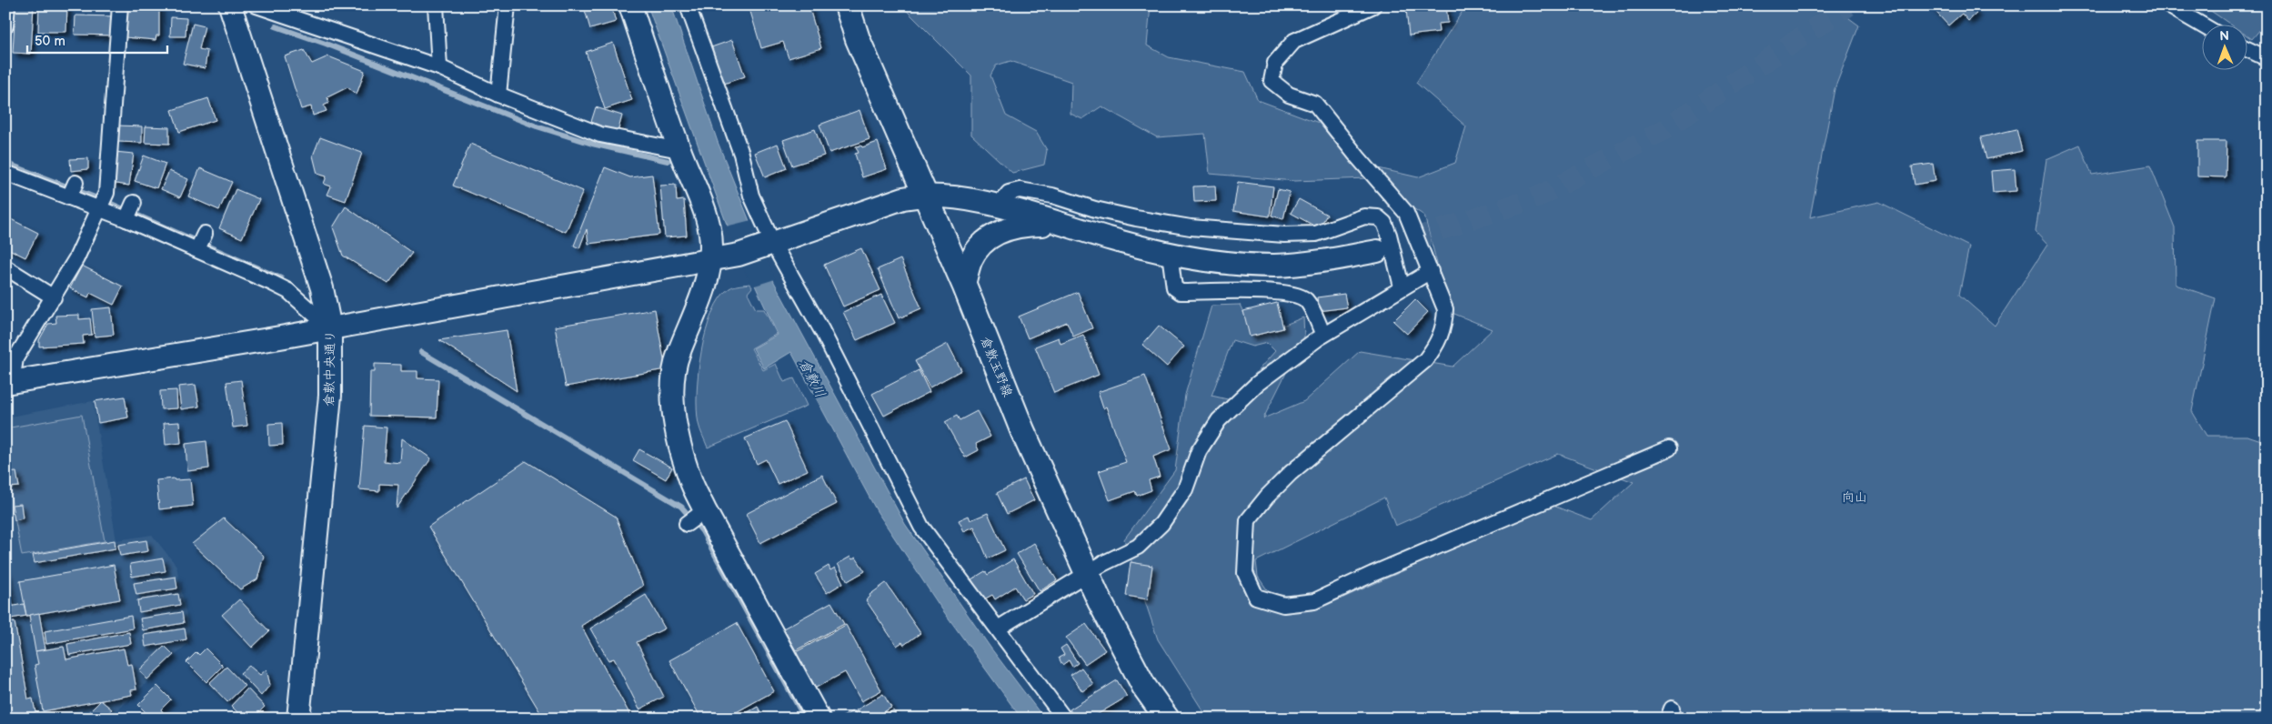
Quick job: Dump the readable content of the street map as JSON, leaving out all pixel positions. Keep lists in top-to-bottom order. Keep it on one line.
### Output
{"streets":{"main road":["倉敷玉野線"],"street":["倉敷中央通り"]},"water":["倉敷川"],"parks":["向山"],"scale_bar":"50 m","north":"top"}
